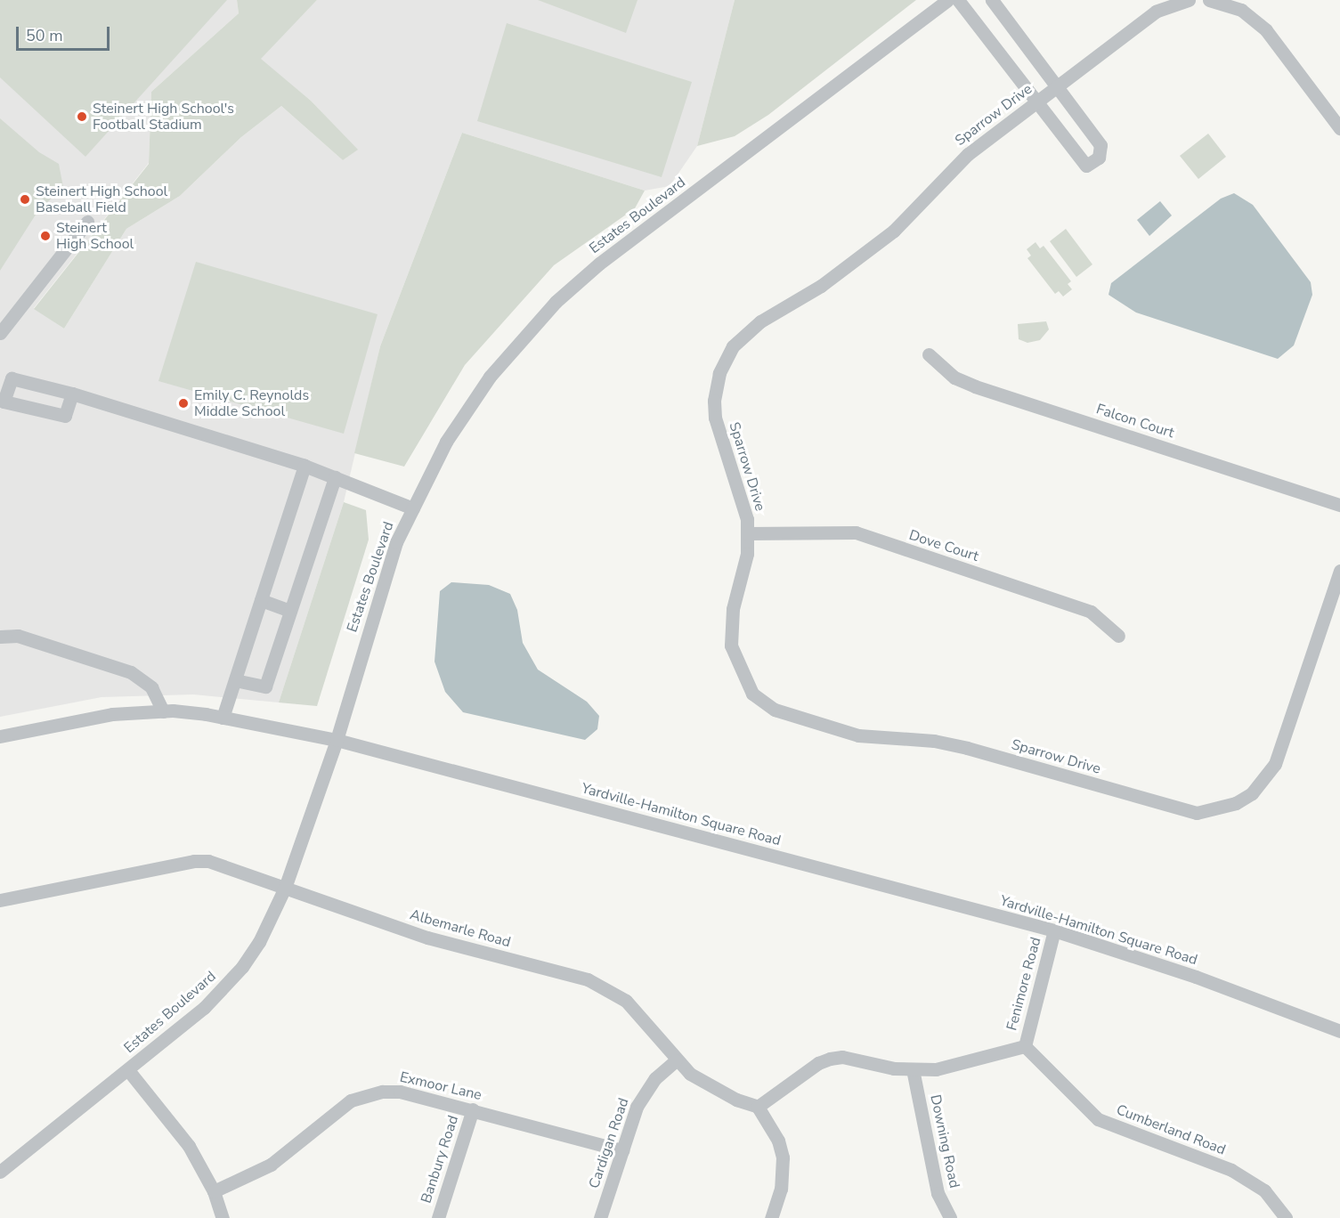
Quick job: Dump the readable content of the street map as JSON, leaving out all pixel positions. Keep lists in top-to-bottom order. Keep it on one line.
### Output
{"streets":{"street":["Sparrow Drive","Estates Boulevard","Falcon Court","Dove Court","Yardville-Hamilton Square Road","Albemarle Road","Fenimore Road","Exmoor Lane","Cumberland Road","Downing Road","Cardigan Road","Banbury Road"]},"crossings":[["Sparrow Drive","Dove Court"],["Estates Boulevard","Yardville-Hamilton Square Road"],["Estates Boulevard","Albemarle Road"],["Yardville-Hamilton Square Road","Fenimore Road"],["Albemarle Road","Cardigan Road"],["Fenimore Road","Cumberland Road"],["Exmoor Lane","Cardigan Road"],["Exmoor Lane","Banbury Road"]],"places":["Steinert High School's Football Stadium","Steinert High School Baseball Field","Steinert High School","Emily C. Reynolds Middle School"],"scale_bar":"50 m"}
